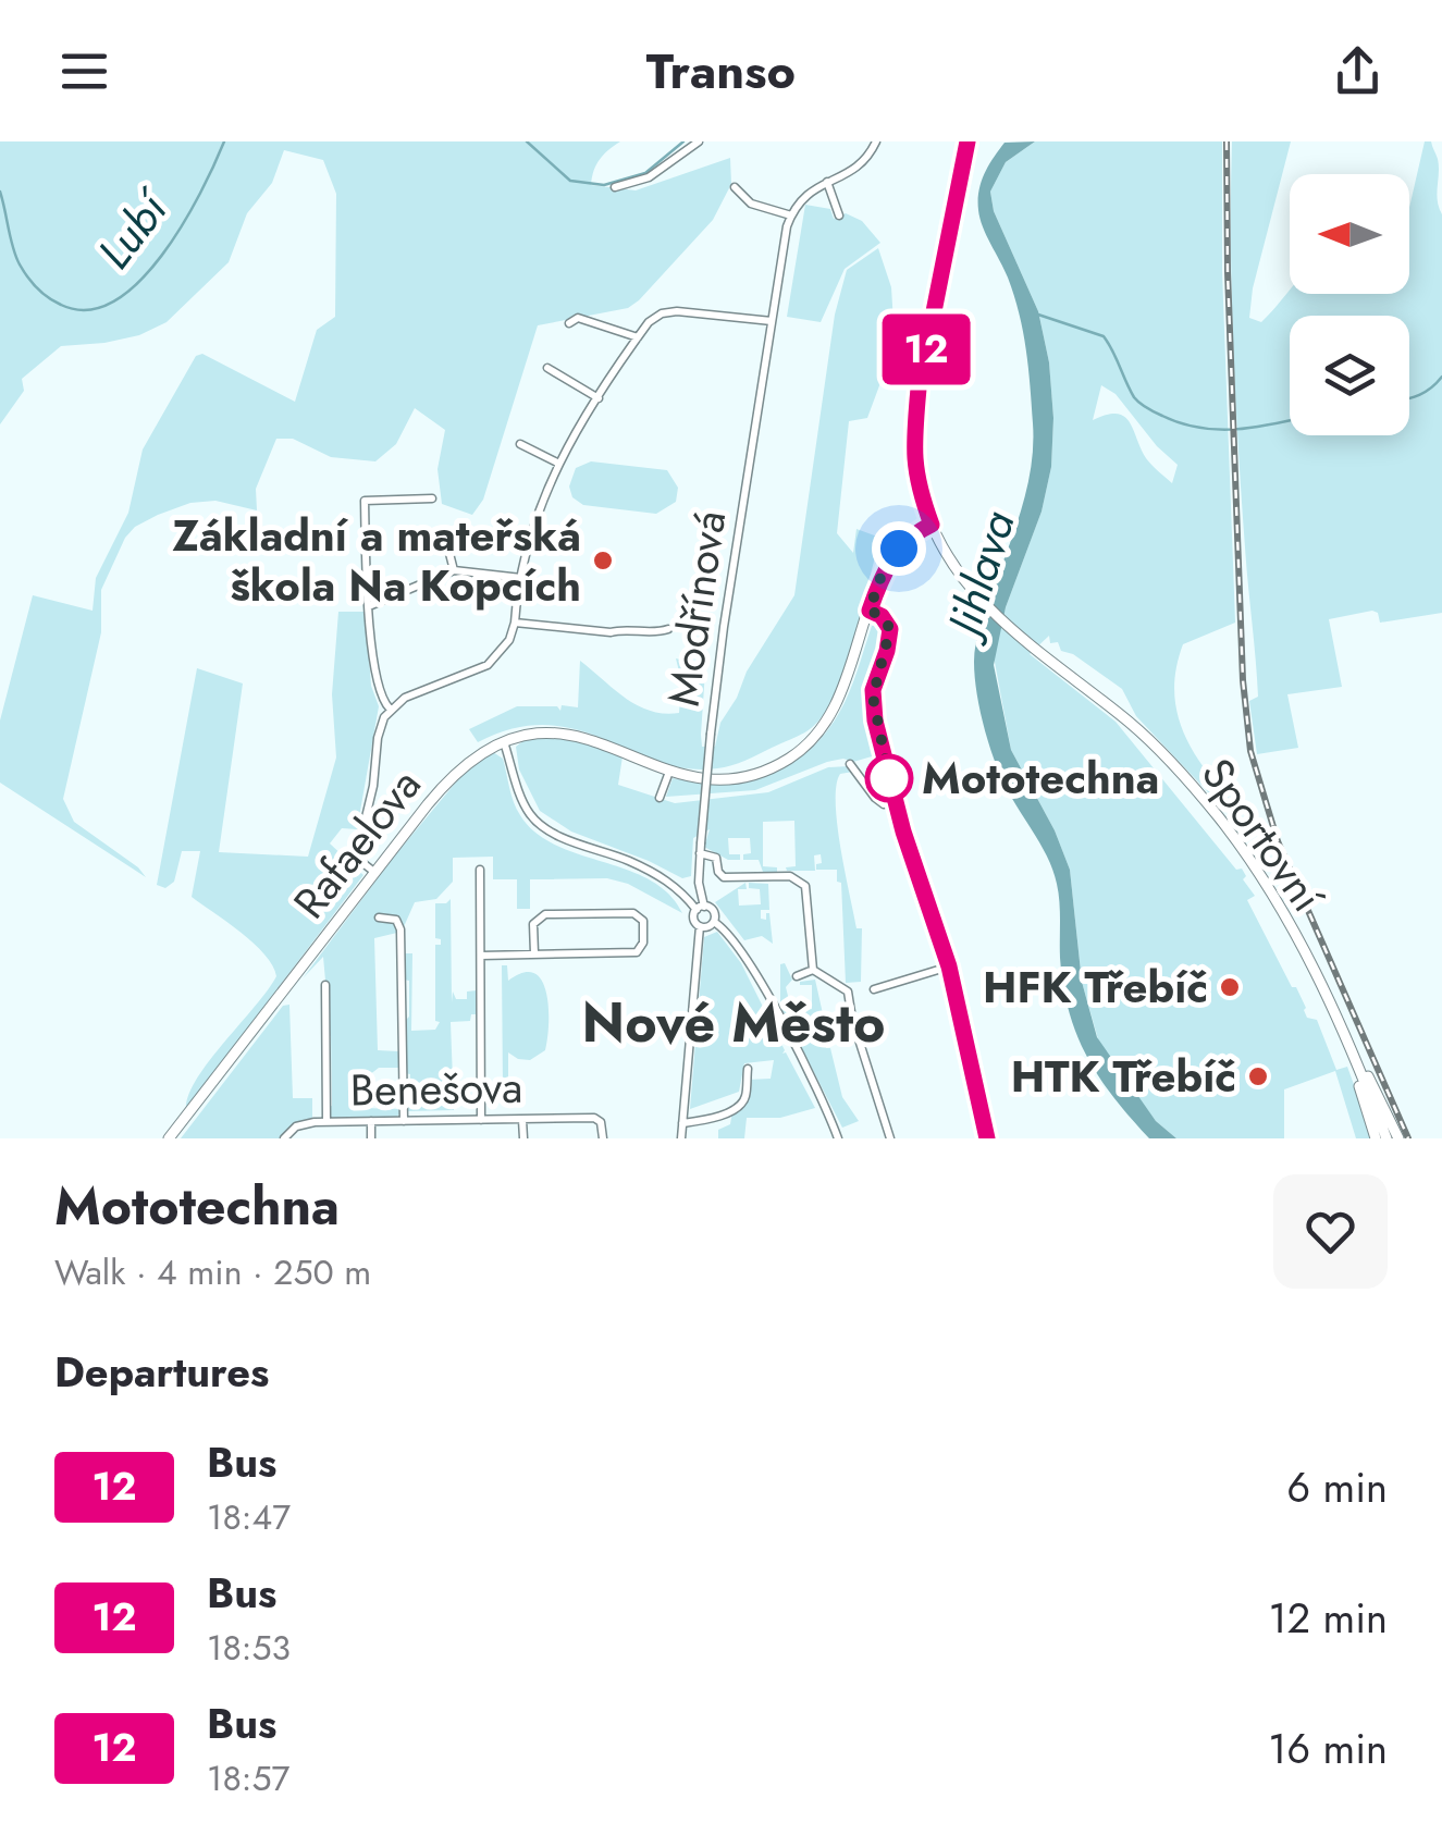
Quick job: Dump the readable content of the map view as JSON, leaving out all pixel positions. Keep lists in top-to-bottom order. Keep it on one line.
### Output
{"streets":{"main road":["Sportovní","Rafaelova"],"street":["Modřínová","Benešova"]},"crossings":[["Sportovní","Rafaelova"]],"districts":["Nové Město"],"water":["Lubí","Jihlava"],"places":["Základní a mateřská škola Na Kopcích","Mototechna","HFK Třebíč","HTK Třebíč"],"lines":["bus line 12"],"north":"left","page":{"header":"Transo","on_map":"12","heading":[["Mototechna","Walk · 4 min · 250 m"],"Departures"],"list":[{"mark":"12","name":"Bus","note":"18:47","value":"6 min"},{"mark":"12","name":"Bus","note":"18:53","value":"12 min"},{"mark":"12","name":"Bus","note":"18:57","value":"16 min"}]}}
